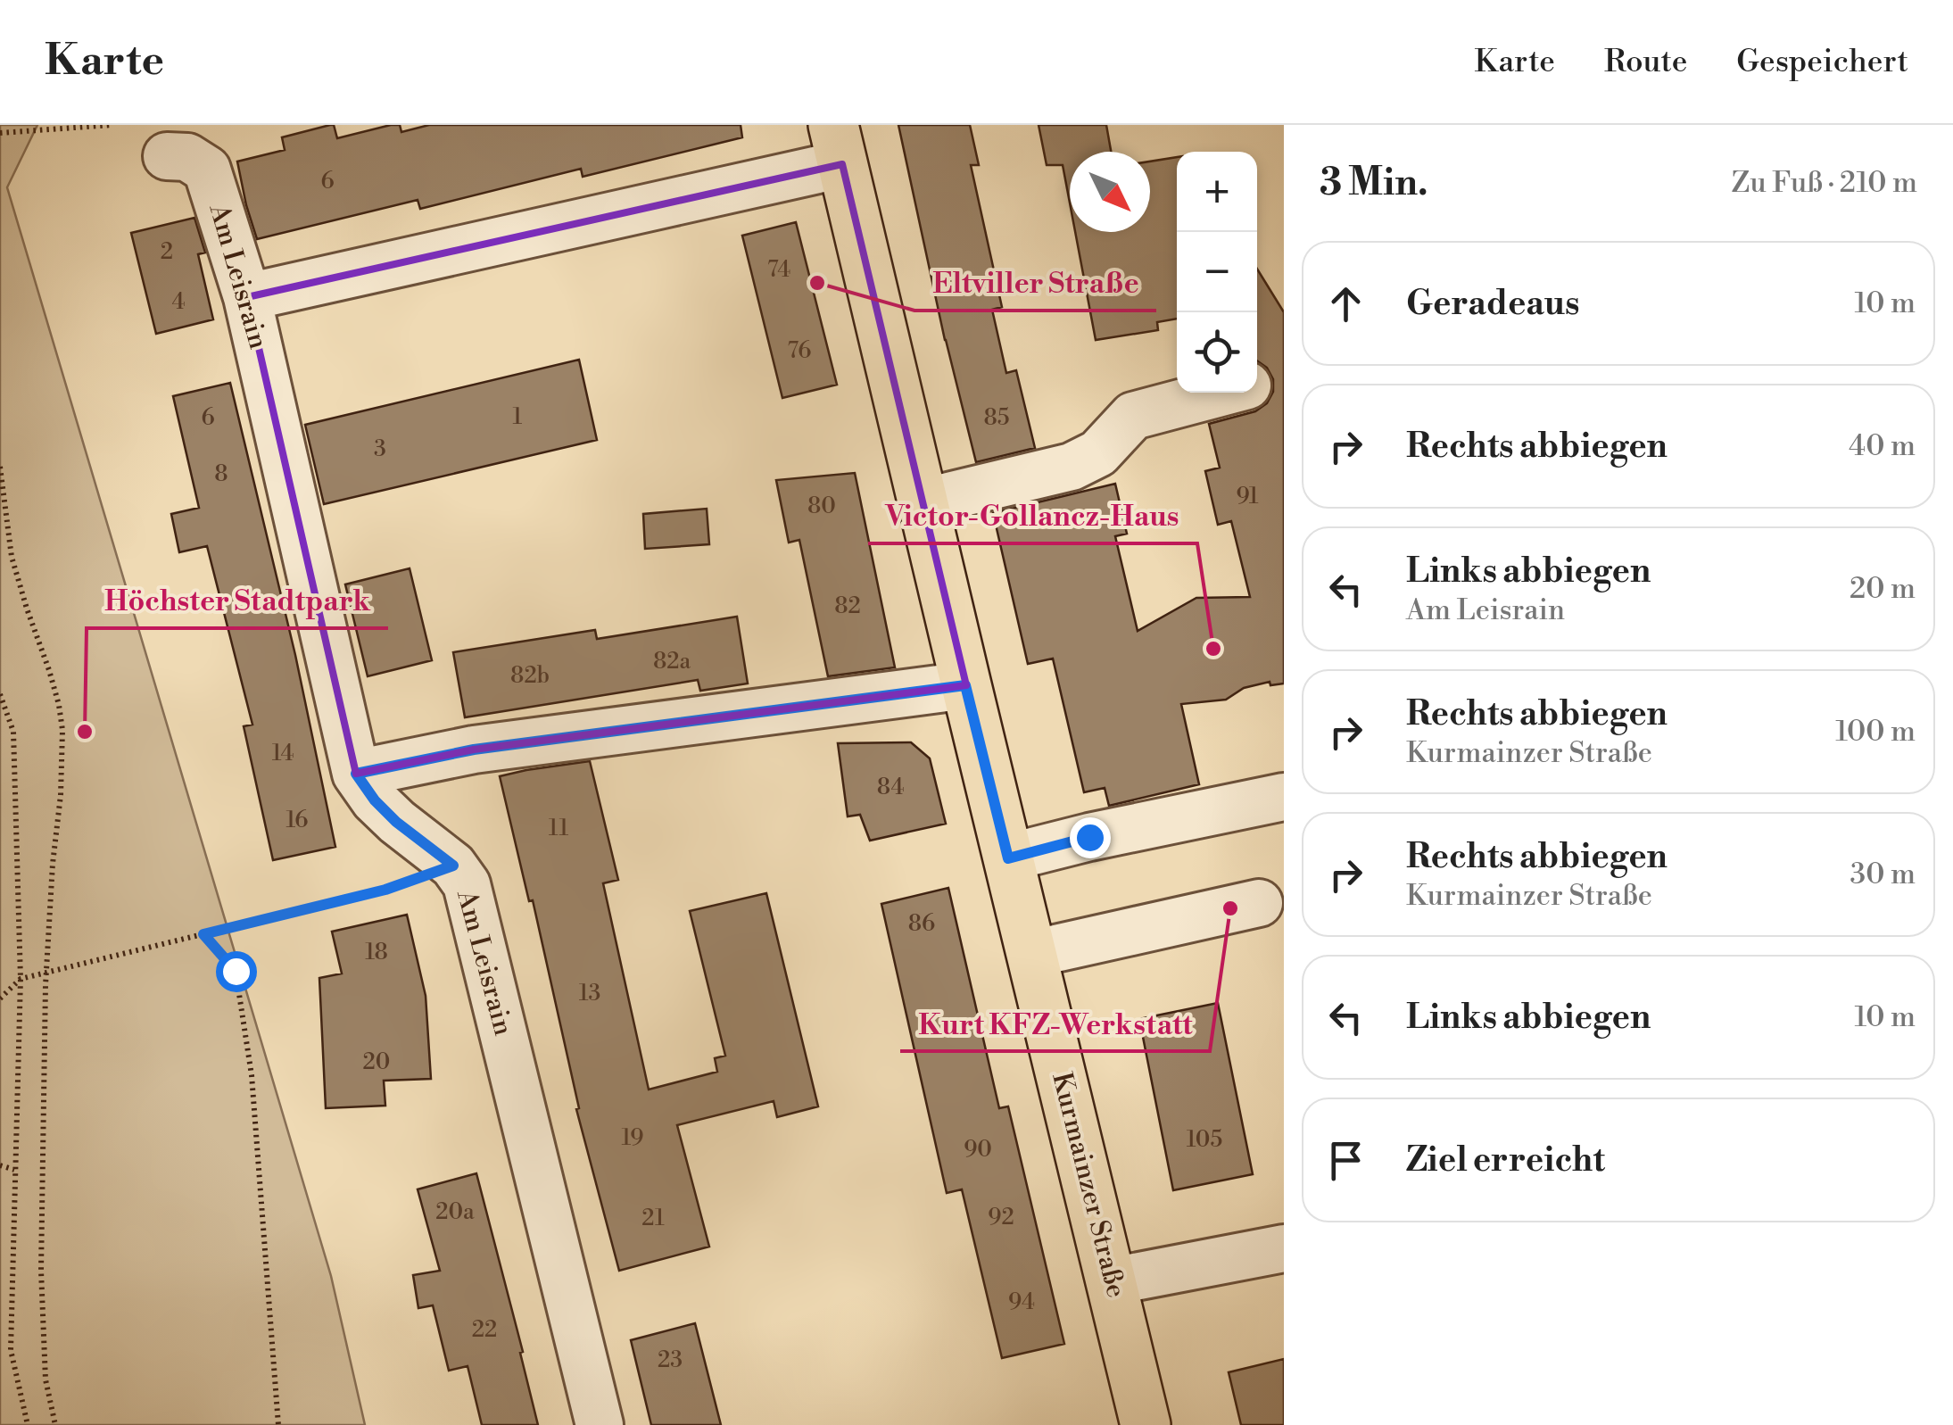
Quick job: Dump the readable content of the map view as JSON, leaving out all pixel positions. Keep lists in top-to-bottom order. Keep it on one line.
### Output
{"streets":{"main road":["Kurmainzer Straße"],"street":["Am Leisrain"]},"places":["Eltviller Straße","Victor-Gollancz-Haus","Höchster Stadtpark","Kurt KFZ-Werkstatt"],"house_numbers":["6","2","74","4","76","1","6","85","3","8","91","80","82","82a","82b","14","84","16","11","86","18","13","20","19","105","90","20a","92","21","94","22","23"],"north":"bottom right","page":{"header":"Karte","nav":["Karte","Route","Gespeichert"],"heading":["3 Min.","Zu Fuß · 210 m"],"map_buttons":["+","−"],"list":[["Geradeaus","10 m"],["Rechts abbiegen","40 m"],["Links abbiegen","Am Leisrain","20 m"],["Rechts abbiegen","Kurmainzer Straße","100 m"],["Rechts abbiegen","Kurmainzer Straße","30 m"],["Links abbiegen","10 m"],"Ziel erreicht"]}}
